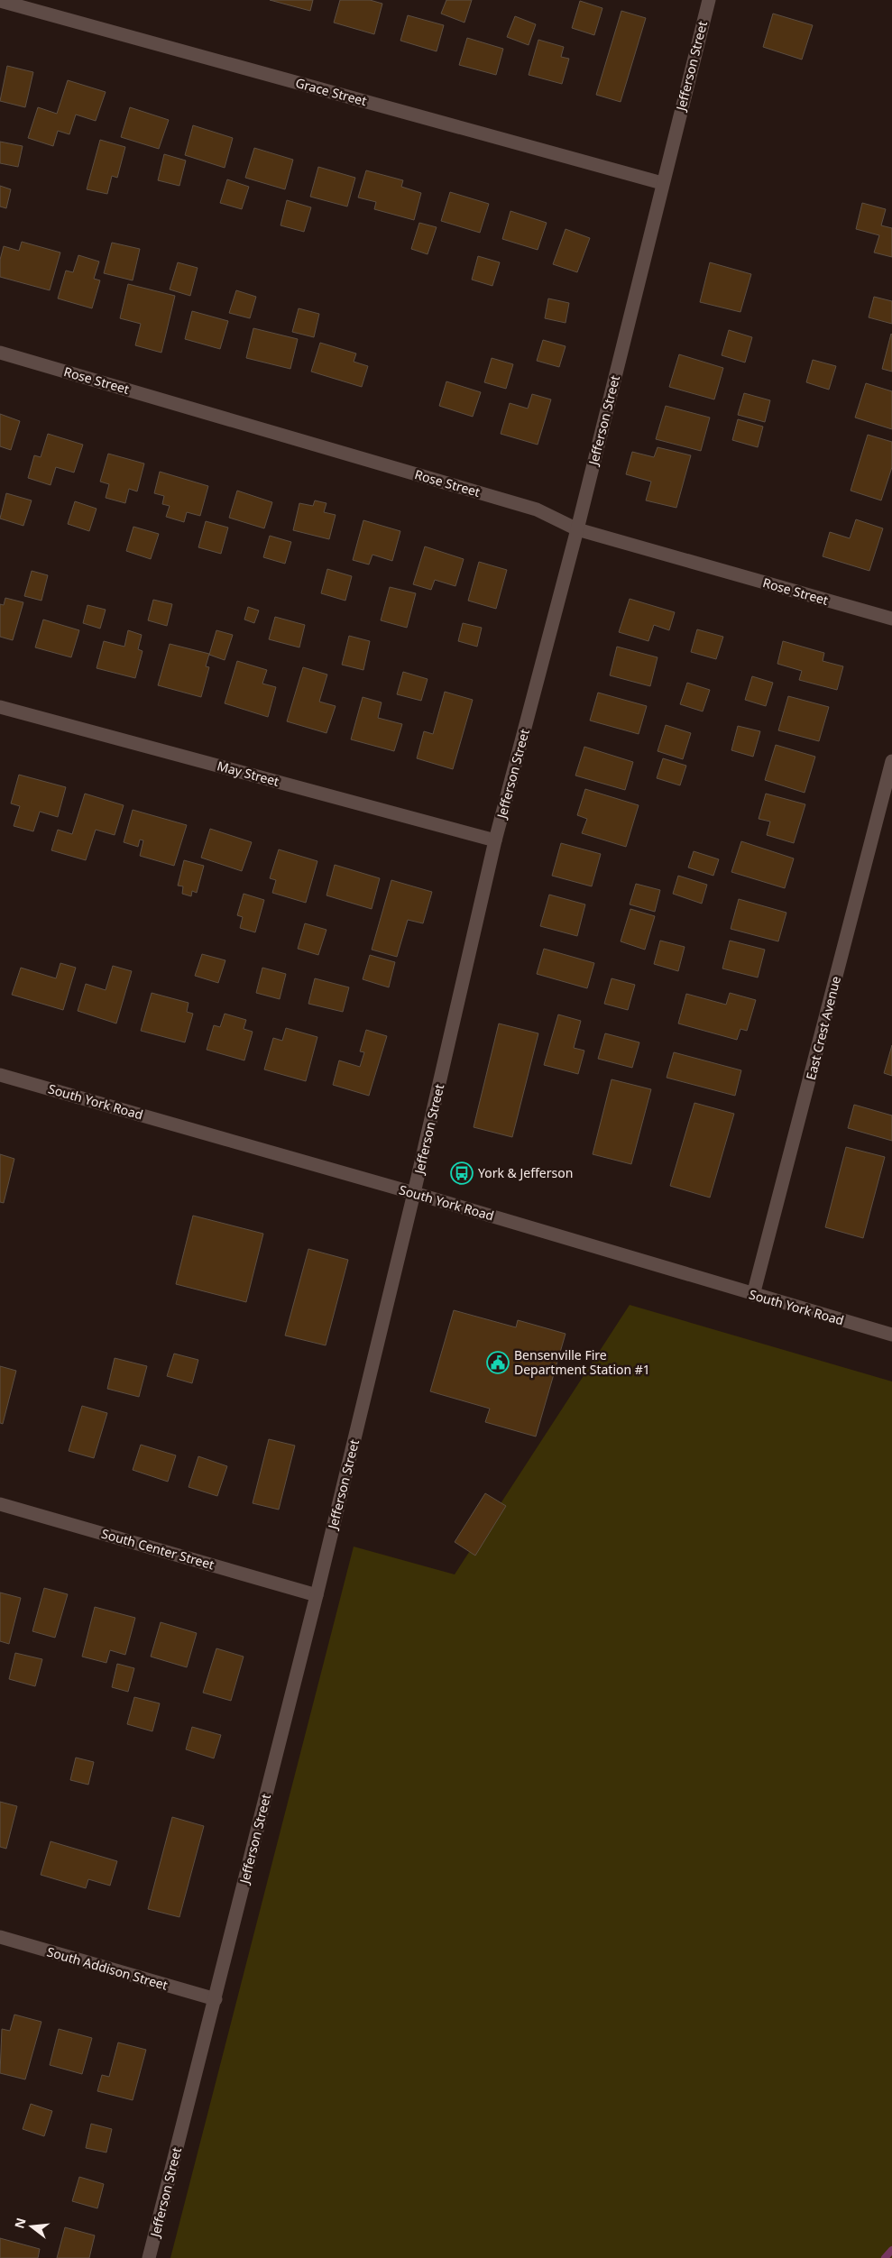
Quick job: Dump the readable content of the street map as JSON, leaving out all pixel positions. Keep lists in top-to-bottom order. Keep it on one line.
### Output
{"streets":{"street":["Jefferson Street","Grace Street","Rose Street","May Street","East Crest Avenue","South York Road","South Center Street","South Addison Street"]},"crossings":[["Jefferson Street","Grace Street"],["Jefferson Street","Rose Street"],["Jefferson Street","May Street"],["Jefferson Street","South York Road"],["Jefferson Street","South Center Street"],["Jefferson Street","South Addison Street"],["East Crest Avenue","South York Road"]],"places":{"bus stop":["York & Jefferson"],"public building":["Bensenville Fire Department Station #1"]},"north":"left"}
